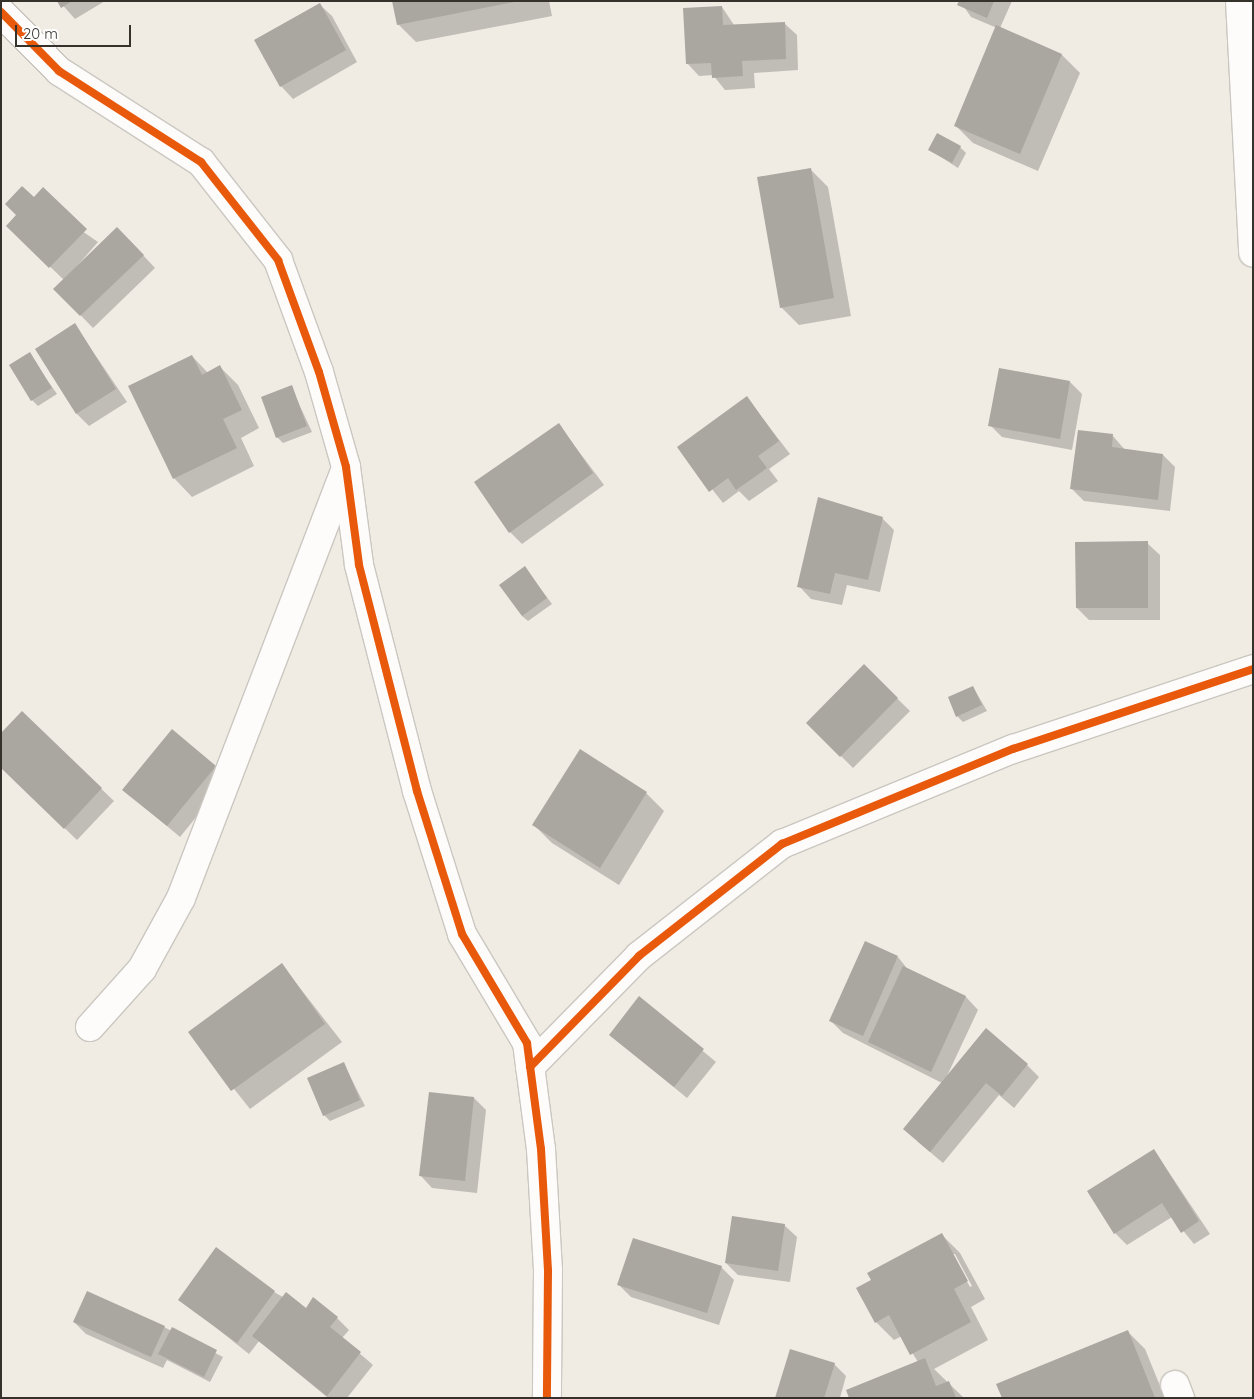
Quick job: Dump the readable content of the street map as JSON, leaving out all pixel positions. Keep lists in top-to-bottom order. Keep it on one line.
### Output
{"scale_bar":"20 m"}
